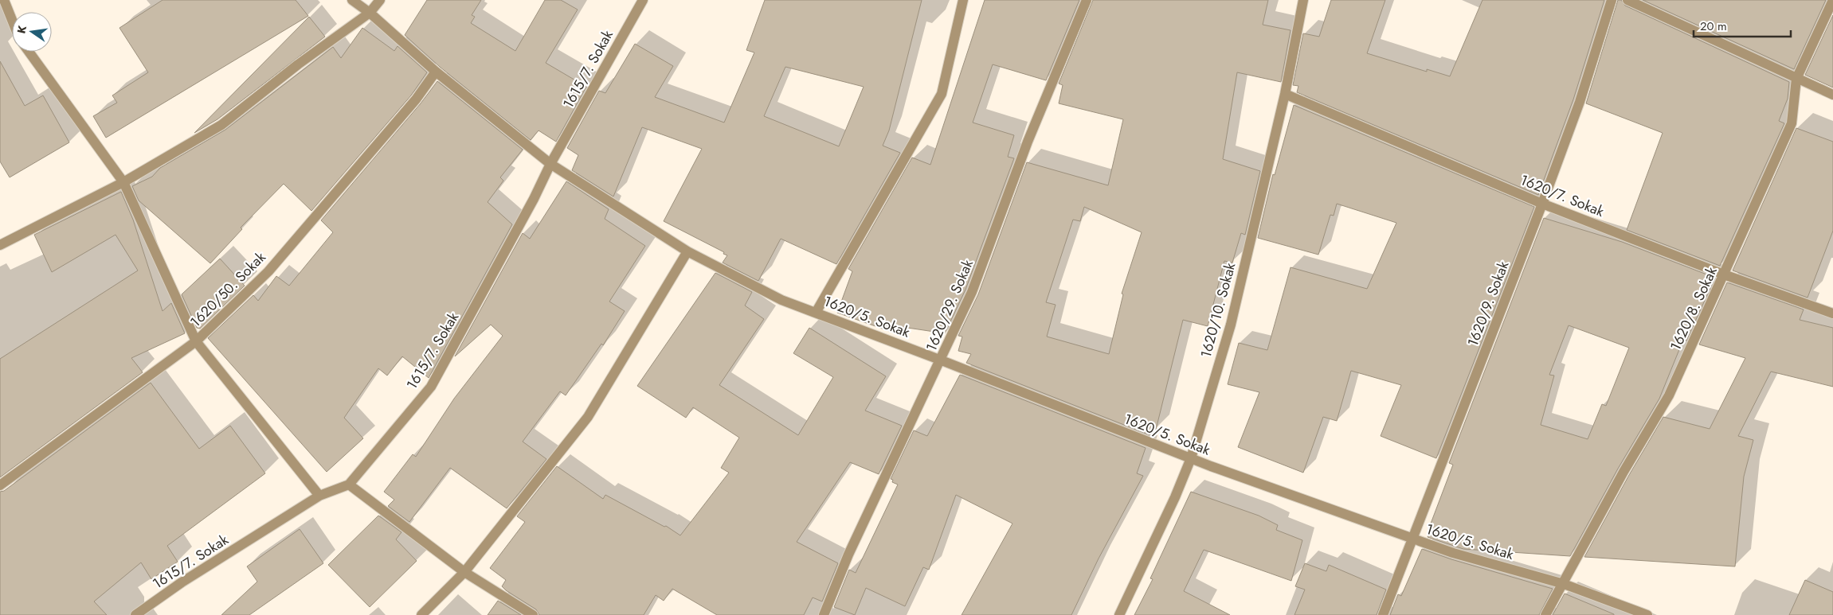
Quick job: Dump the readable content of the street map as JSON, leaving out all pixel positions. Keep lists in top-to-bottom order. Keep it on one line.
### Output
{"streets":{"street":["1615/7. Sokak","1620/7. Sokak","1620/50. Sokak","1620/9. Sokak","1620/29. Sokak","1620/8. Sokak","1620/10. Sokak","1620/5. Sokak"]},"crossings":[["1615/7. Sokak","1620/5. Sokak"],["1620/7. Sokak","1620/9. Sokak"],["1620/7. Sokak","1620/8. Sokak"],["1620/7. Sokak","1620/10. Sokak"],["1620/50. Sokak","1620/5. Sokak"],["1620/9. Sokak","1620/5. Sokak"],["1620/29. Sokak","1620/5. Sokak"],["1620/8. Sokak","1620/5. Sokak"],["1620/10. Sokak","1620/5. Sokak"]],"scale_bar":"20 m","north":"left"}
